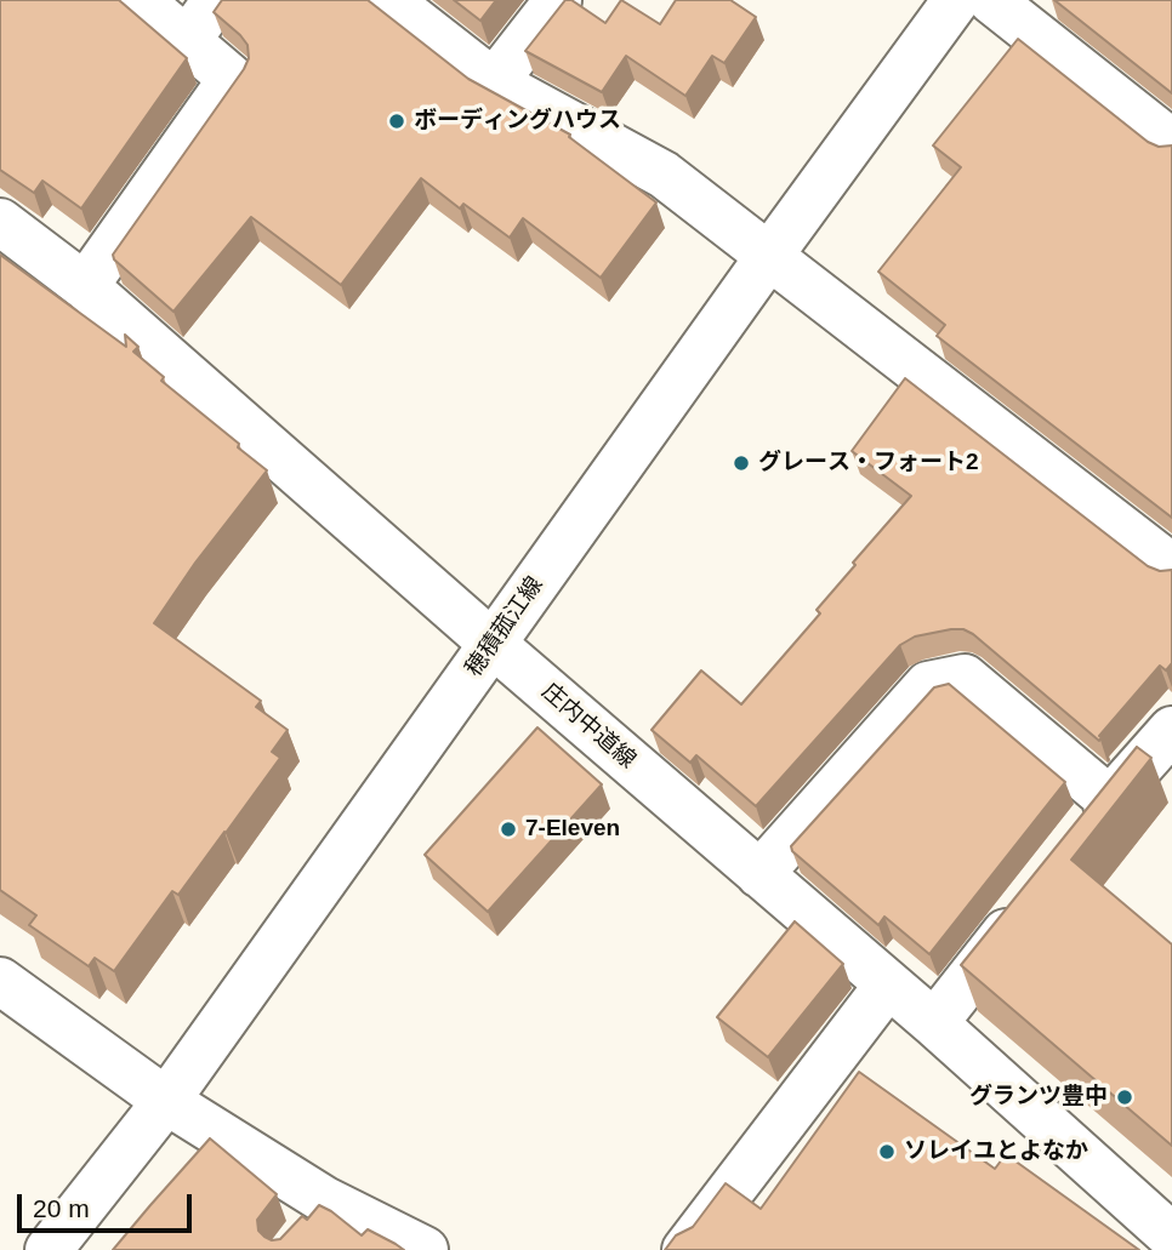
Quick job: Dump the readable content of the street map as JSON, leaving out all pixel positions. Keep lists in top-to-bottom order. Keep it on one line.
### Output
{"streets":{"street":["穂積菰江線","庄内中道線"]},"crossings":[["穂積菰江線","庄内中道線"]],"places":["ボーディングハウス","グレース・フォート2","7-Eleven","グランツ豊中","ソレイユとよなか"],"scale_bar":"20 m"}
